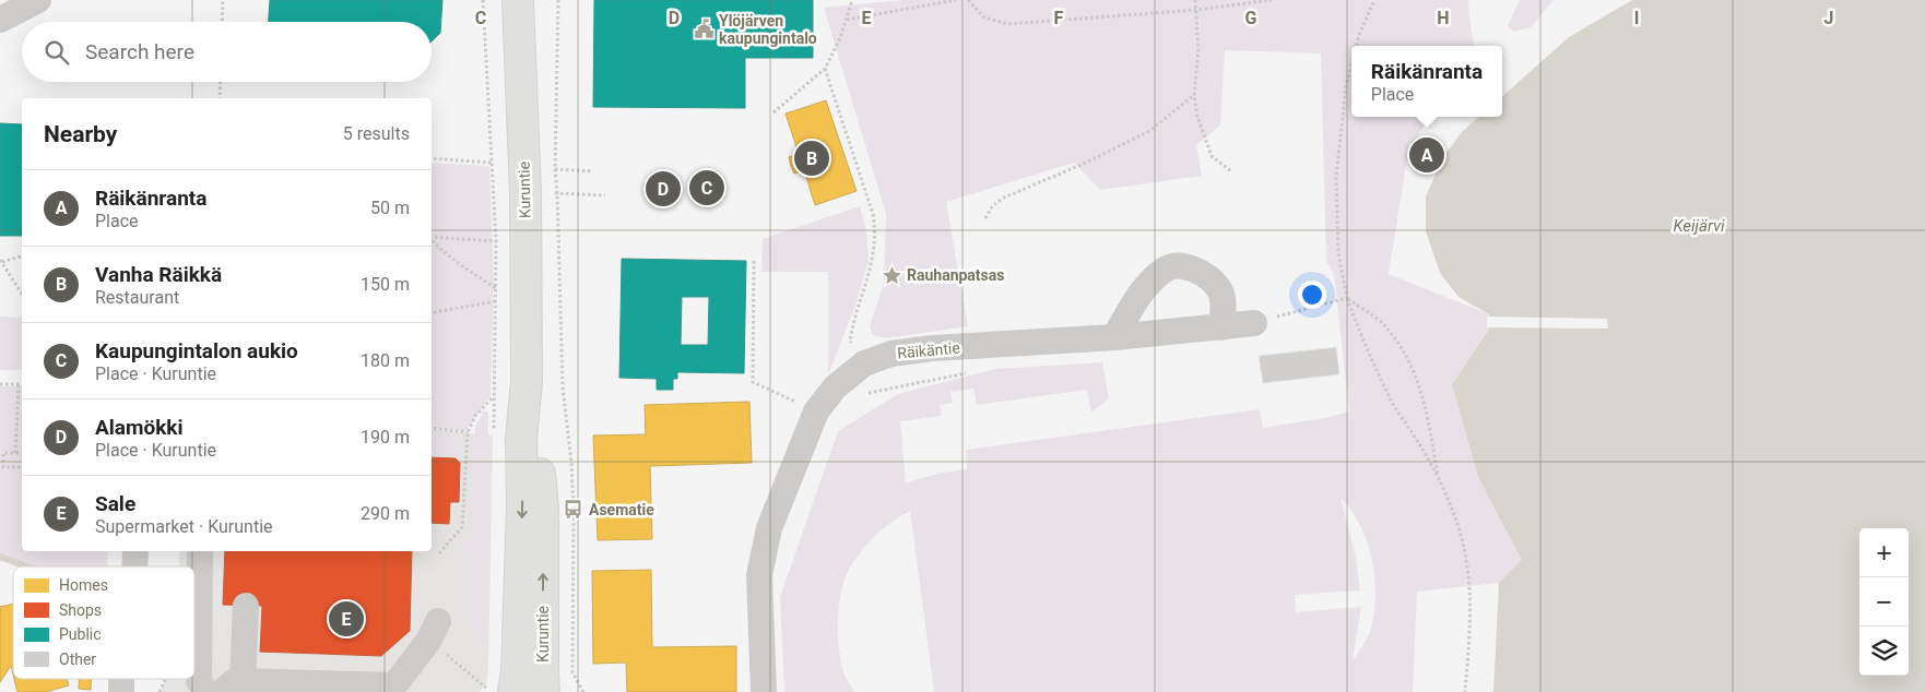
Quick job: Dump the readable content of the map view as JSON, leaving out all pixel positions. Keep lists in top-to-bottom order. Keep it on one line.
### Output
{"streets":{"main road":["Kuruntie"],"street":["Räikäntie"]},"water":["Keijärvi"],"places":{"public building":["Ylöjärven kaupungintalo"],"place":["Rauhanpatsas"],"bus stop":["Asematie"]},"legend":["Homes","Shops","Public","Other"],"page":{"search":"Search here","popup":["Räikänranta","Place"],"heading":["Nearby","5 results"],"pins":["A","B","C","D","E"],"list":[{"mark":"A","name":"Räikänranta","note":"Place","value":"50 m"},{"mark":"B","name":"Vanha Räikkä","note":"Restaurant","value":"150 m"},{"mark":"C","name":"Kaupungintalon aukio","note":"Place · Kuruntie","value":"180 m"},{"mark":"D","name":"Alamökki","note":"Place · Kuruntie","value":"190 m"},{"mark":"E","name":"Sale","note":"Supermarket · Kuruntie","value":"290 m"}],"map_buttons":["+","−"]},"grid":{"columns":["C","D","E","F","G","H","I","J"]}}
